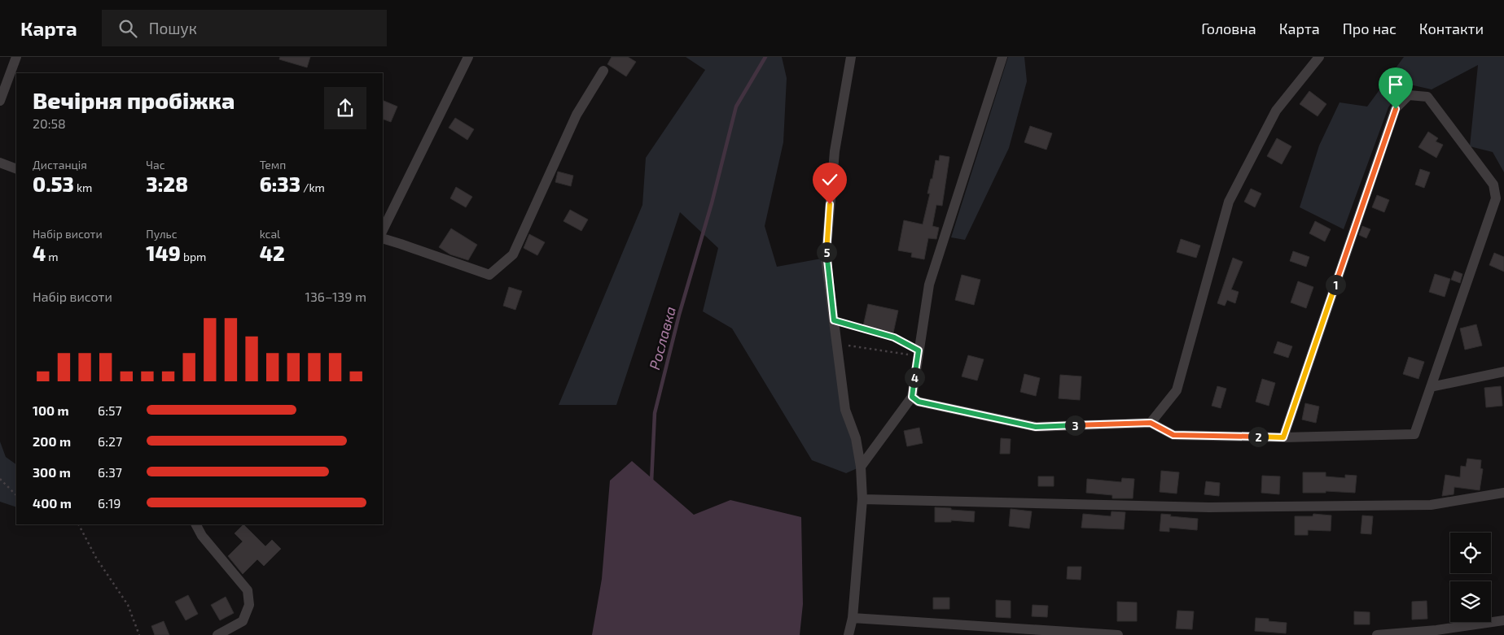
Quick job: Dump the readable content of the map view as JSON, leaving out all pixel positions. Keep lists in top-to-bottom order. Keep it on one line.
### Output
{"water":["Рославка"],"page":{"header":"Карта","search":"Пошук","nav":["Головна","Карта","Про нас","Контакти"],"heading":["Вечірня пробіжка","20:58"],"stats":[["Дистанція","0.53 km"],["Час","3:28"],["Темп","6:33 /km"],["Набір висоти","4 m"],["Пульс","149 bpm"],["kcal","42"]],"pins":["5","1","4","3","2"],"chart":["Набір висоти","136–139 m"],"list":[{"name":"100 m","note":"6:57"},{"name":"200 m","note":"6:27"},{"name":"300 m","note":"6:37"},{"name":"400 m","note":"6:19"}]}}
